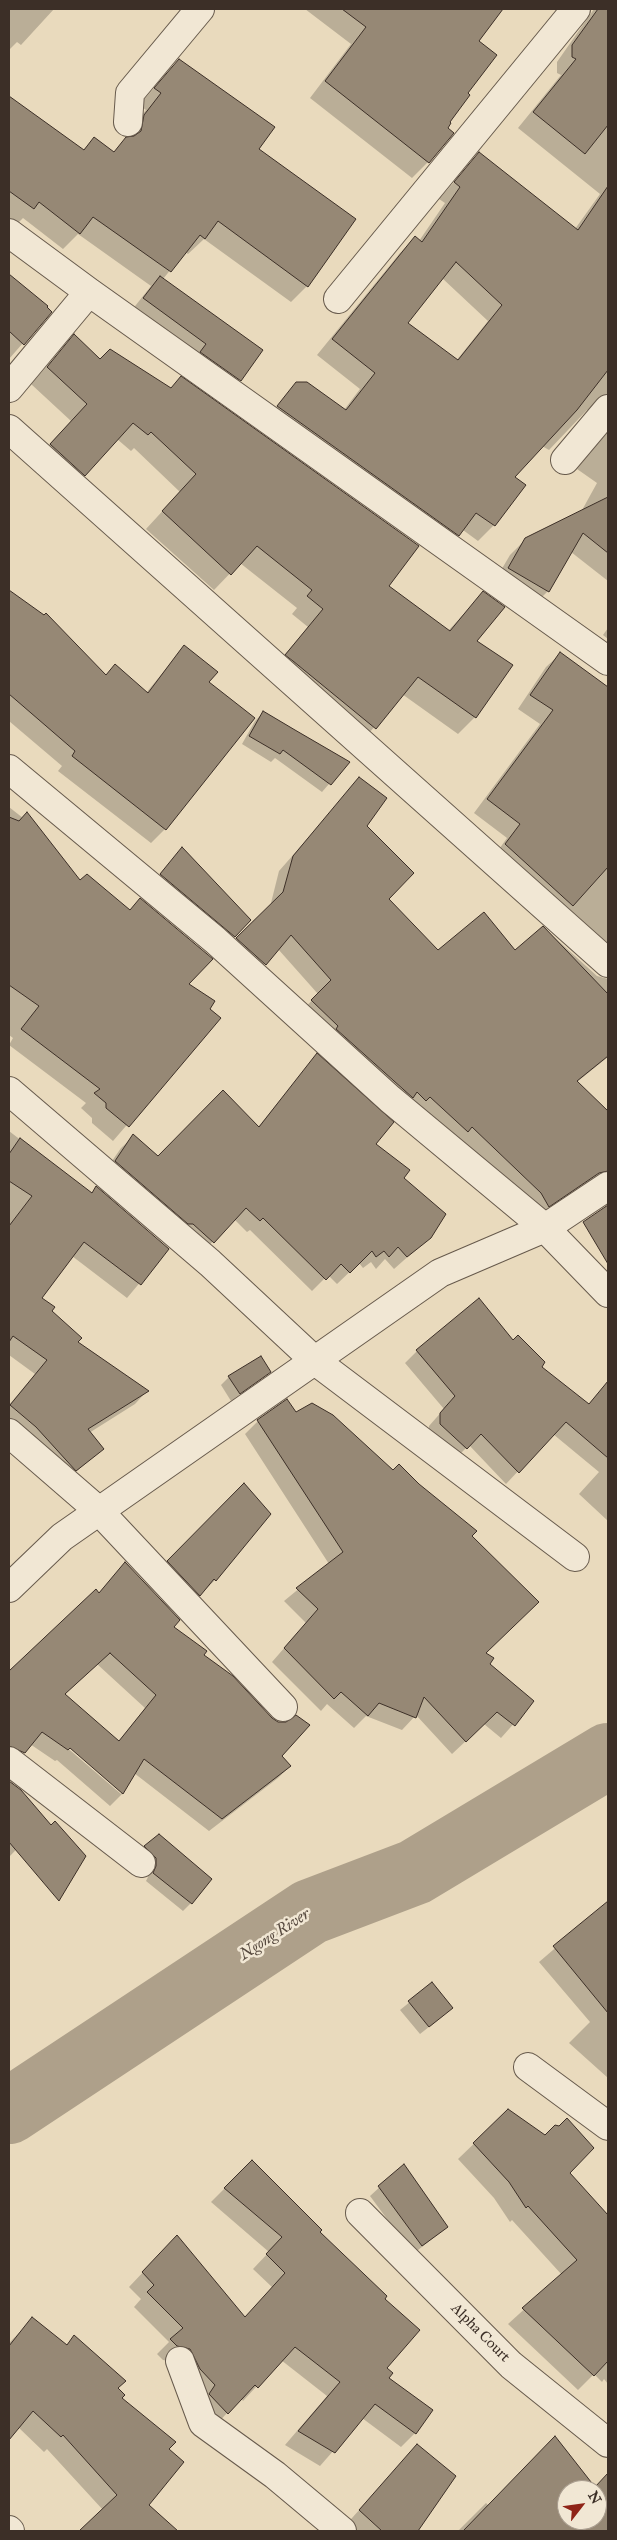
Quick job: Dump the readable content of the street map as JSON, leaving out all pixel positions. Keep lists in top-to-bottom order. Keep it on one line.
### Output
{"streets":{"street":["Alpha Court"]},"water":["Ngong River"],"north":"top right"}
